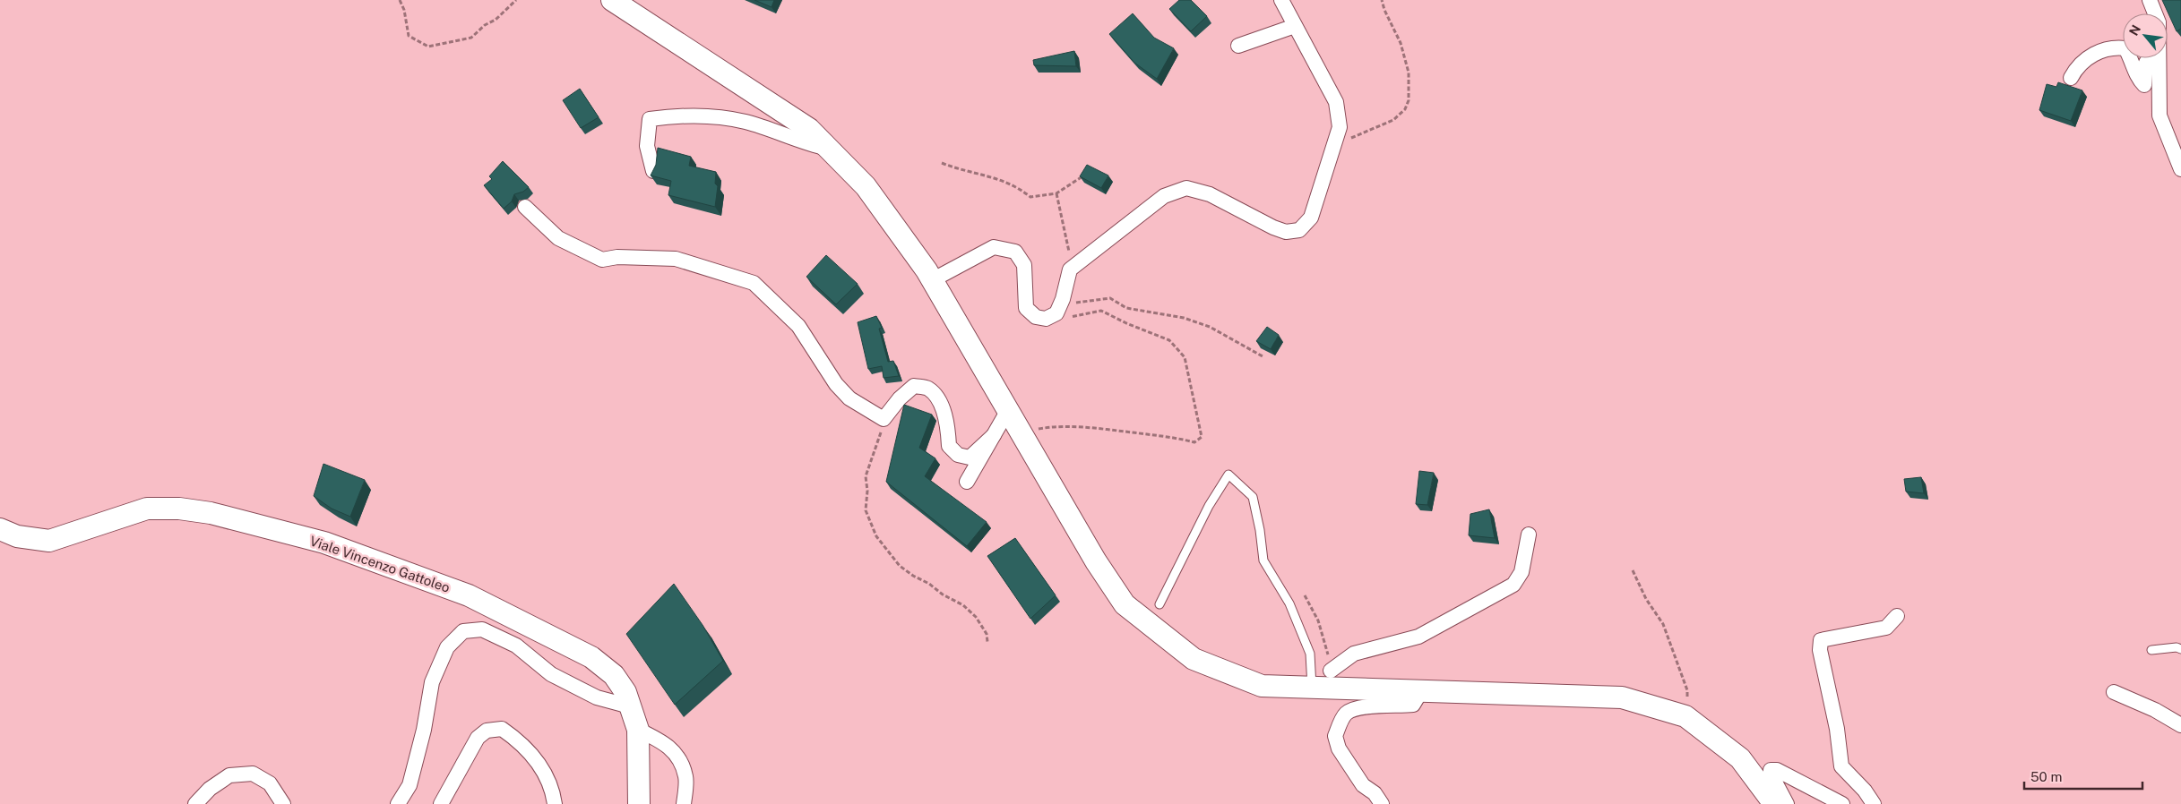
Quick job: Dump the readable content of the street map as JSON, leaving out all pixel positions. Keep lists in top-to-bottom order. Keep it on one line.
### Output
{"streets":{"main road":["Viale Vincenzo Gattoleo"]},"scale_bar":"50 m","north":"top left"}
